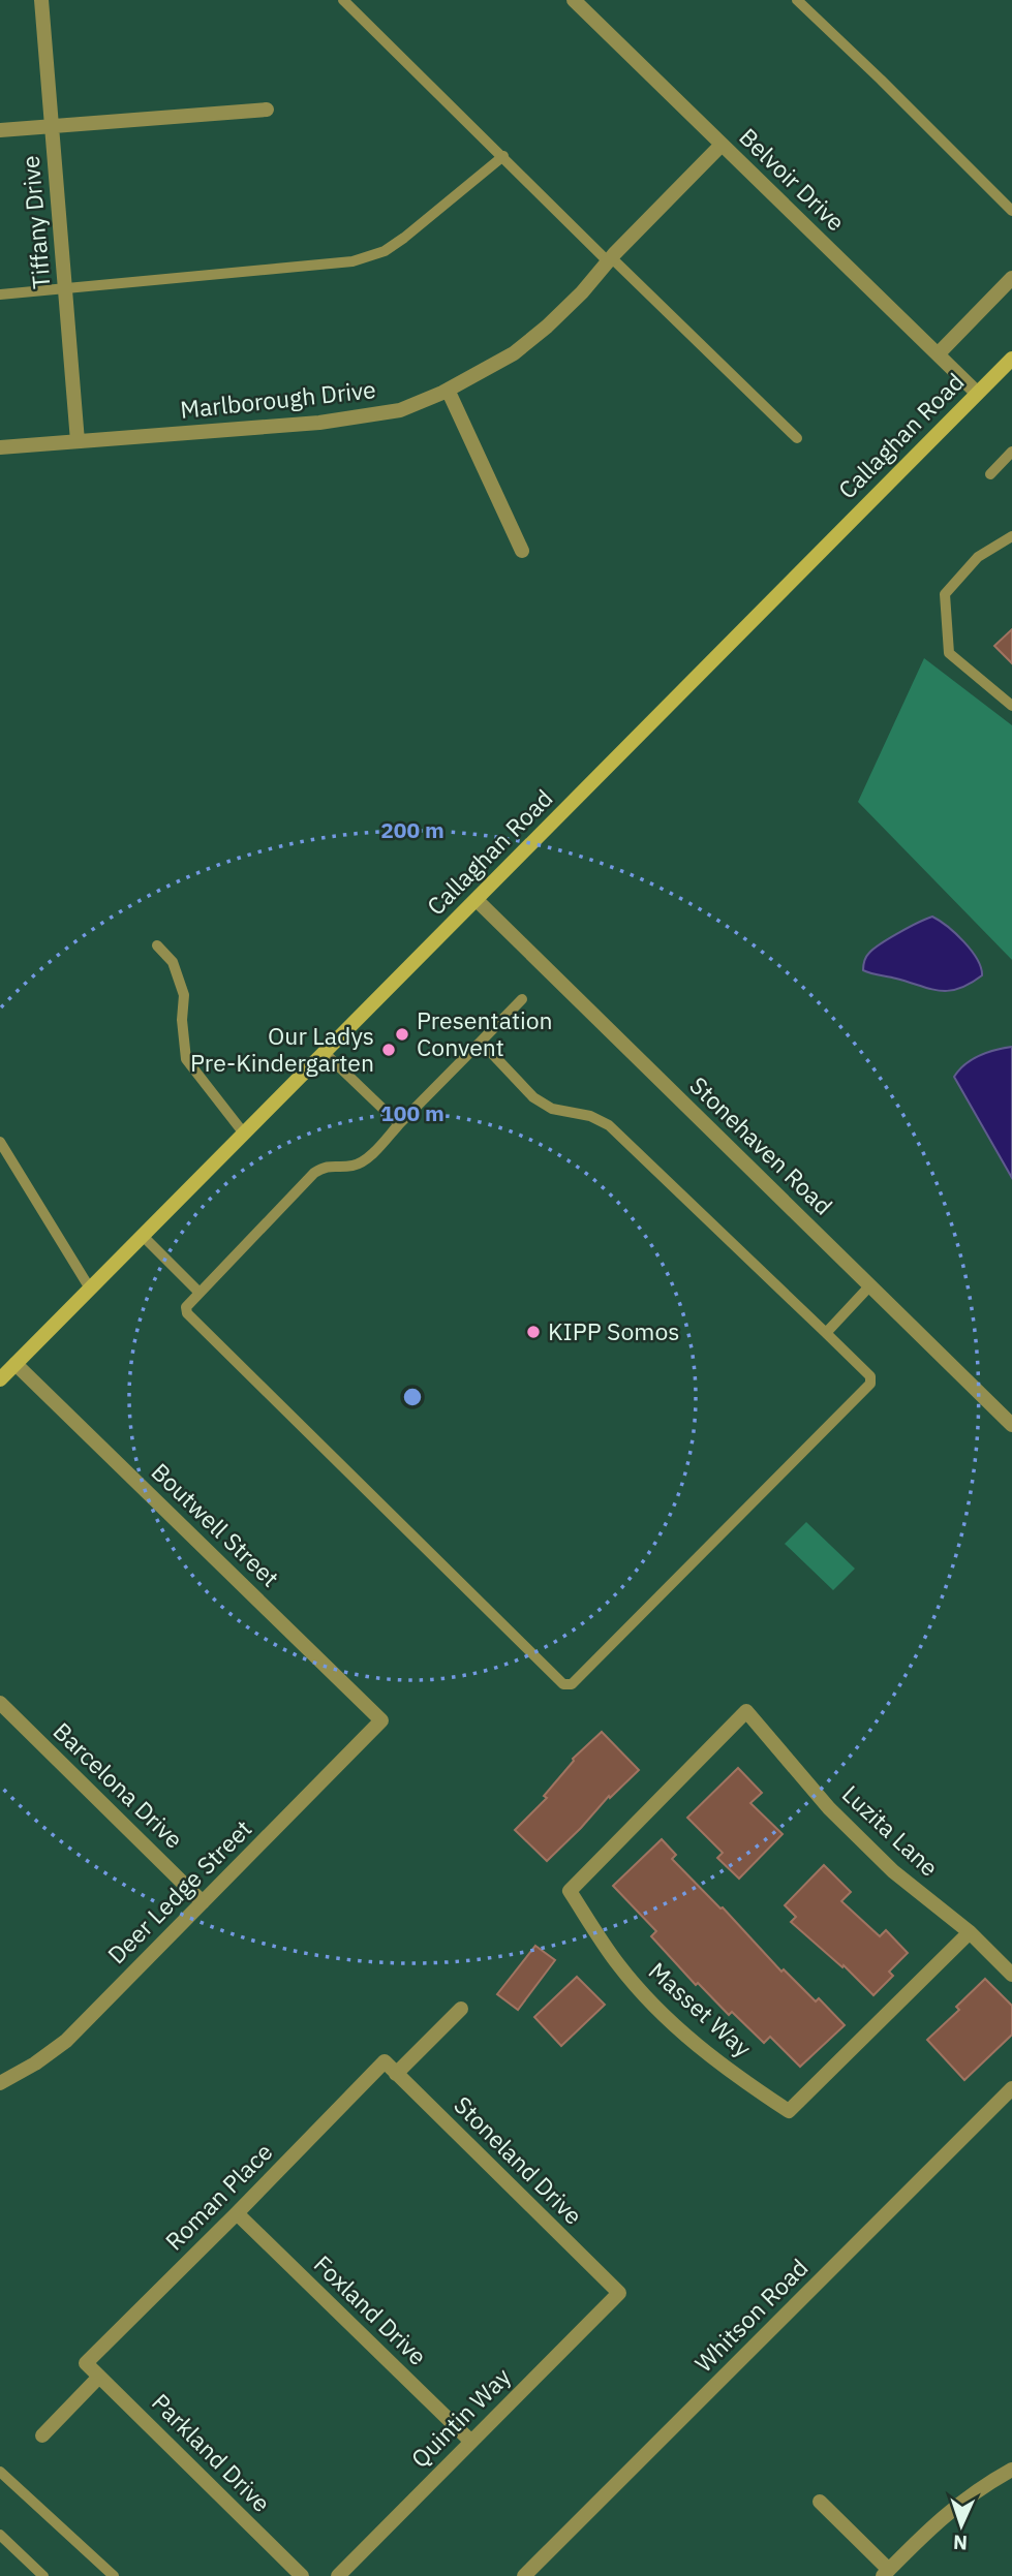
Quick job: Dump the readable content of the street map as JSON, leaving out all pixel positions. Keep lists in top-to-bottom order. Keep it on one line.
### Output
{"streets":{"main road":["Callaghan Road"],"street":["Belvoir Drive","Tiffany Drive","Marlborough Drive","Stonehaven Road","Boutwell Street","Barcelona Drive","Luzita Lane","Deer Ledge Street","Masset Way","Stoneland Drive","Roman Place","Foxland Drive","Whitson Road","Quintin Way","Parkland Drive"]},"crossings":[["Belvoir Drive","Marlborough Drive"],["Belvoir Drive","Callaghan Road"],["Tiffany Drive","Marlborough Drive"],["Callaghan Road","Stonehaven Road"],["Callaghan Road","Boutwell Street"],["Boutwell Street","Deer Ledge Street"],["Barcelona Drive","Deer Ledge Street"],["Luzita Lane","Masset Way"],["Stoneland Drive","Roman Place"],["Stoneland Drive","Quintin Way"],["Roman Place","Foxland Drive"],["Roman Place","Parkland Drive"],["Foxland Drive","Quintin Way"]],"places":["Presentation Convent","Our Ladys Pre-Kindergarten","KIPP Somos"],"north":"bottom","rings":["200 m","100 m"]}
